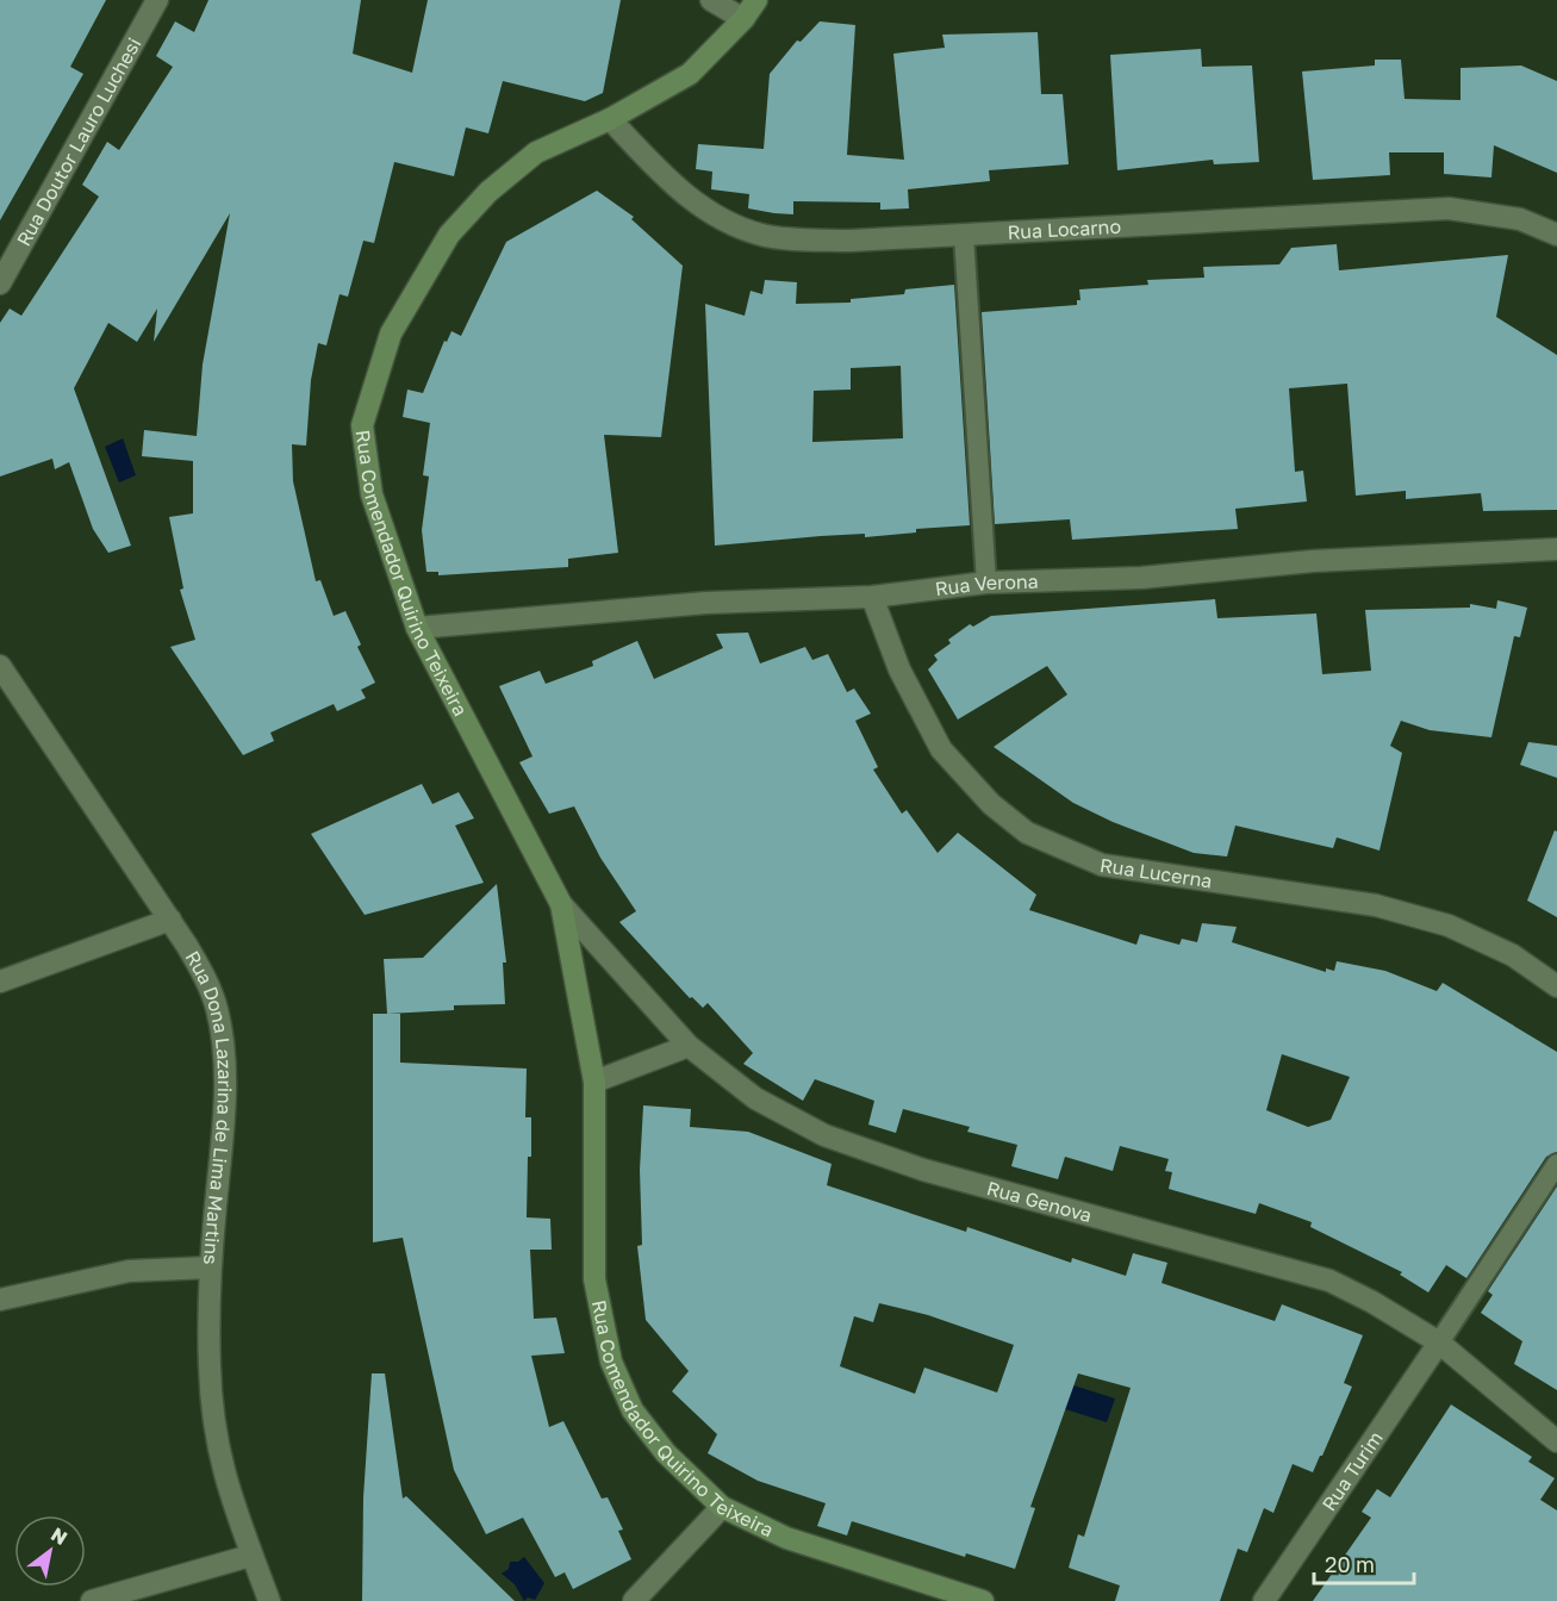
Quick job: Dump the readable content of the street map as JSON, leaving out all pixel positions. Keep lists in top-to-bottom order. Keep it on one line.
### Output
{"streets":{"street":["Rua Doutor Lauro Luchesi","Rua Locarno","Rua Comendador Quirino Teixeira","Rua Verona","Rua Lucerna","Rua Dona Lazarina de Lima Martins","Rua Genova","Rua Turim"]},"crossings":[["Rua Locarno","Rua Comendador Quirino Teixeira"],["Rua Comendador Quirino Teixeira","Rua Verona"],["Rua Comendador Quirino Teixeira","Rua Genova"],["Rua Verona","Rua Lucerna"],["Rua Genova","Rua Turim"]],"scale_bar":"20 m","north":"top right"}
